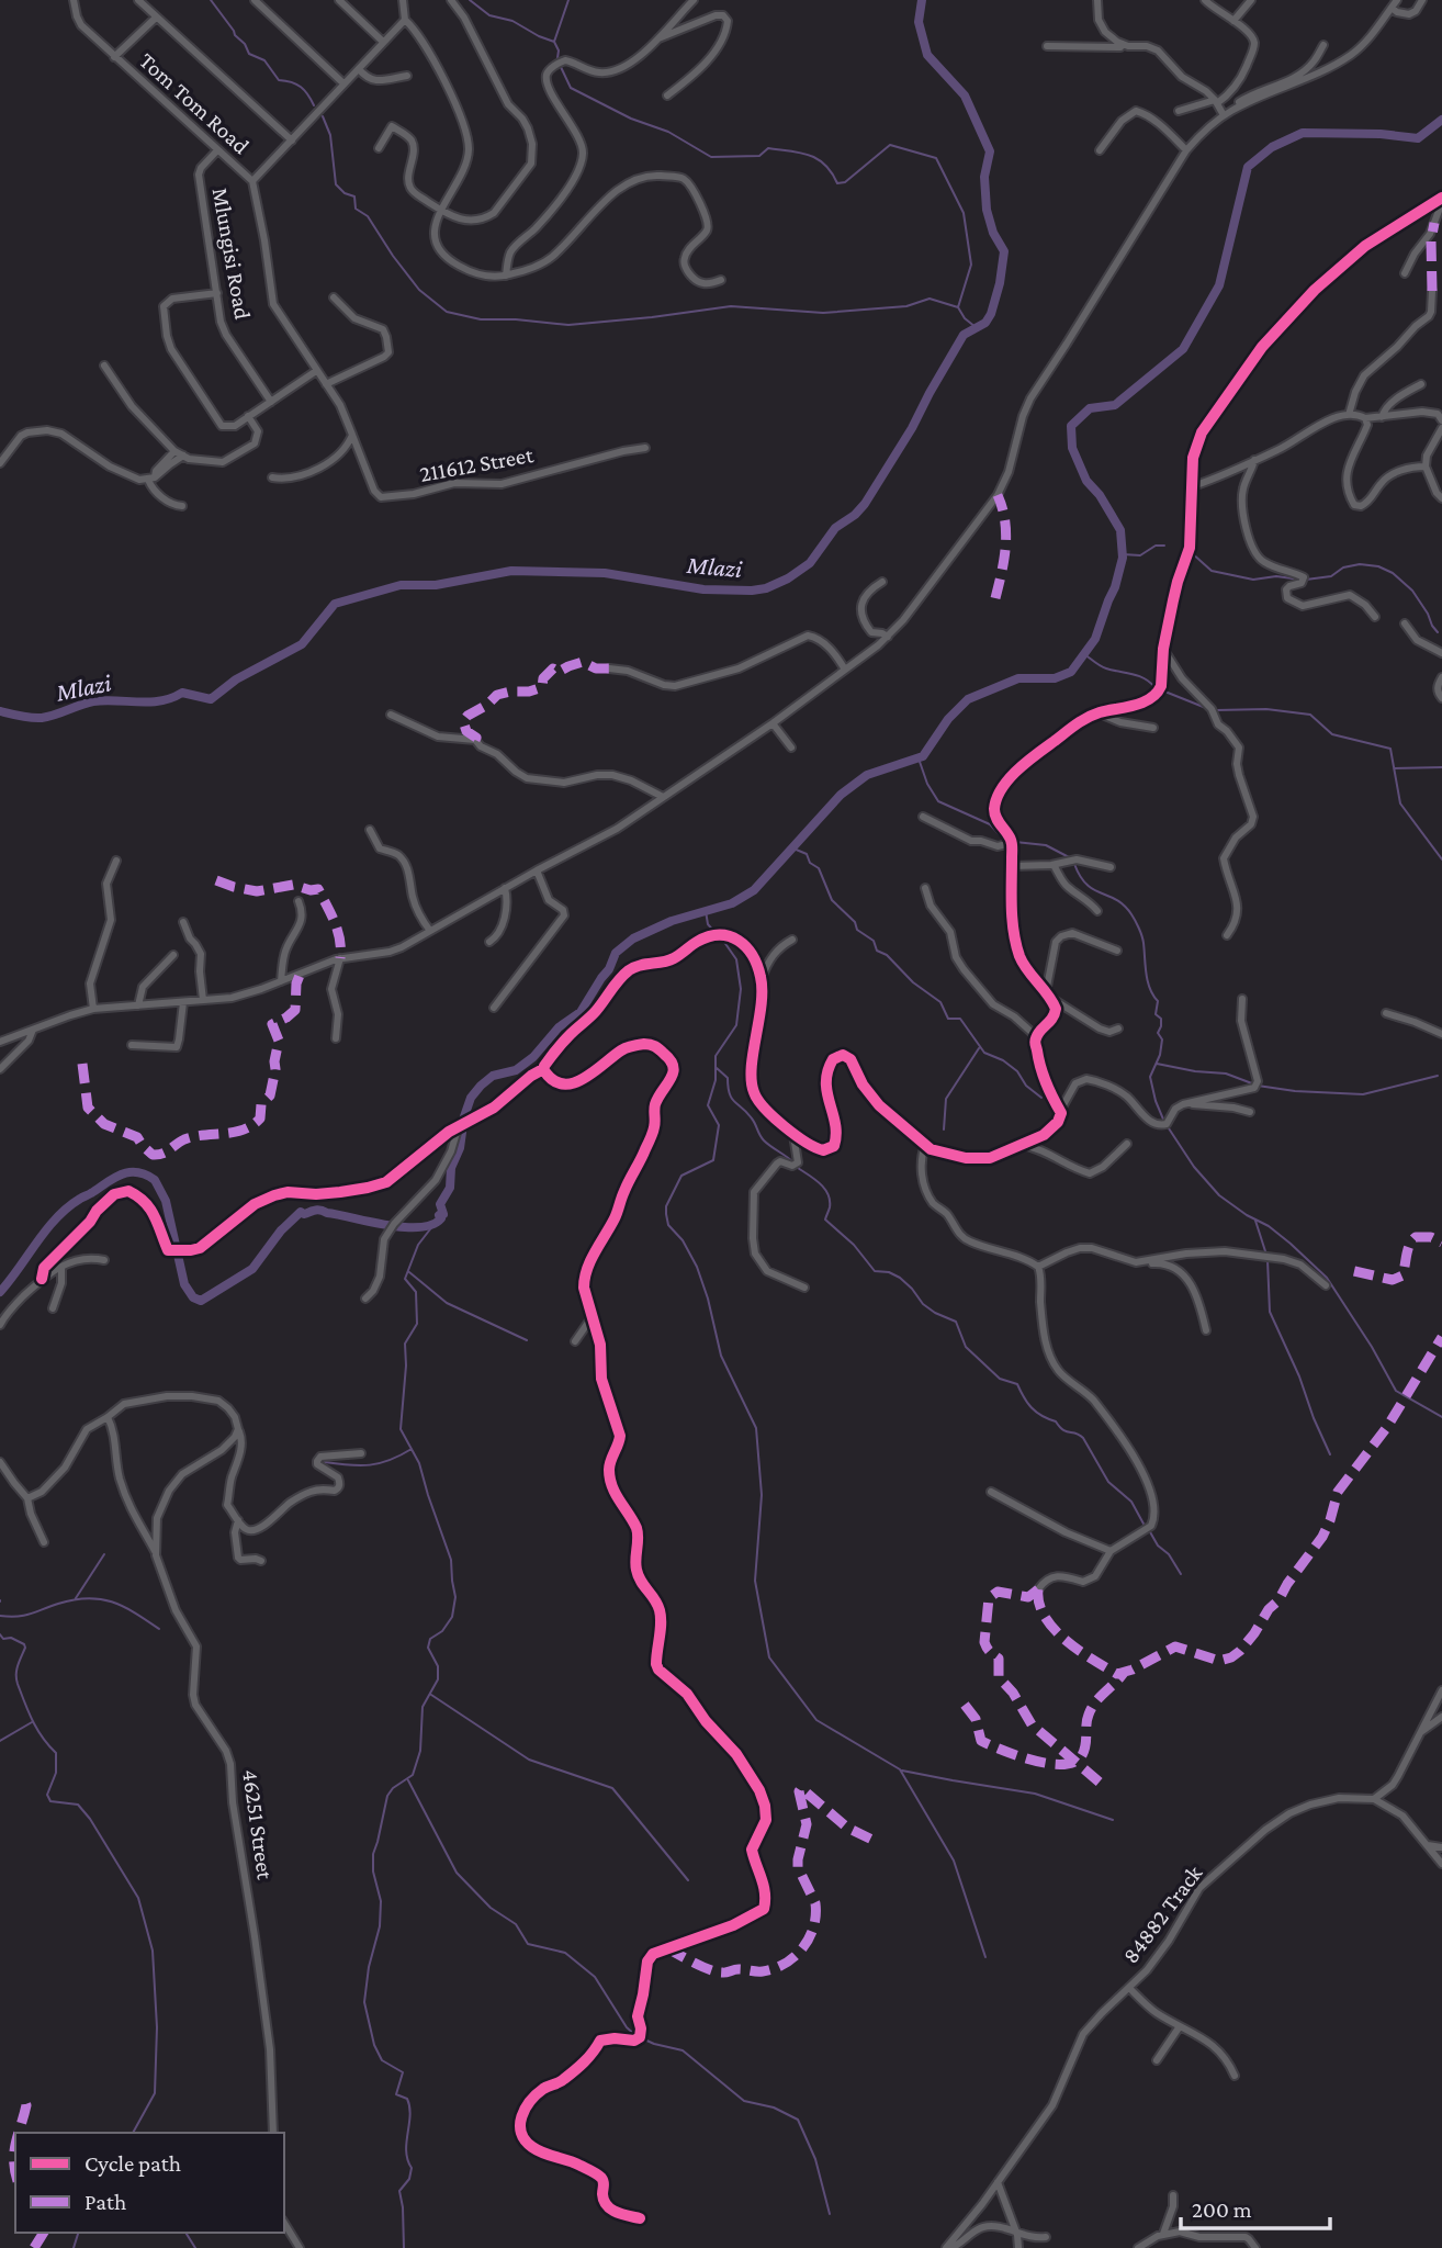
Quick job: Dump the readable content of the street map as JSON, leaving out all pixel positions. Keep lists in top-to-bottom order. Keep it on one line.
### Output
{"streets":{"street":["Tom Tom Road","Mlungisi Road","211612 Street","46251 Street","84882 Track"]},"crossings":[["Tom Tom Road","Mlungisi Road"]],"water":["Mlazi"],"legend":["Cycle path","Path"],"scale_bar":"200 m"}
